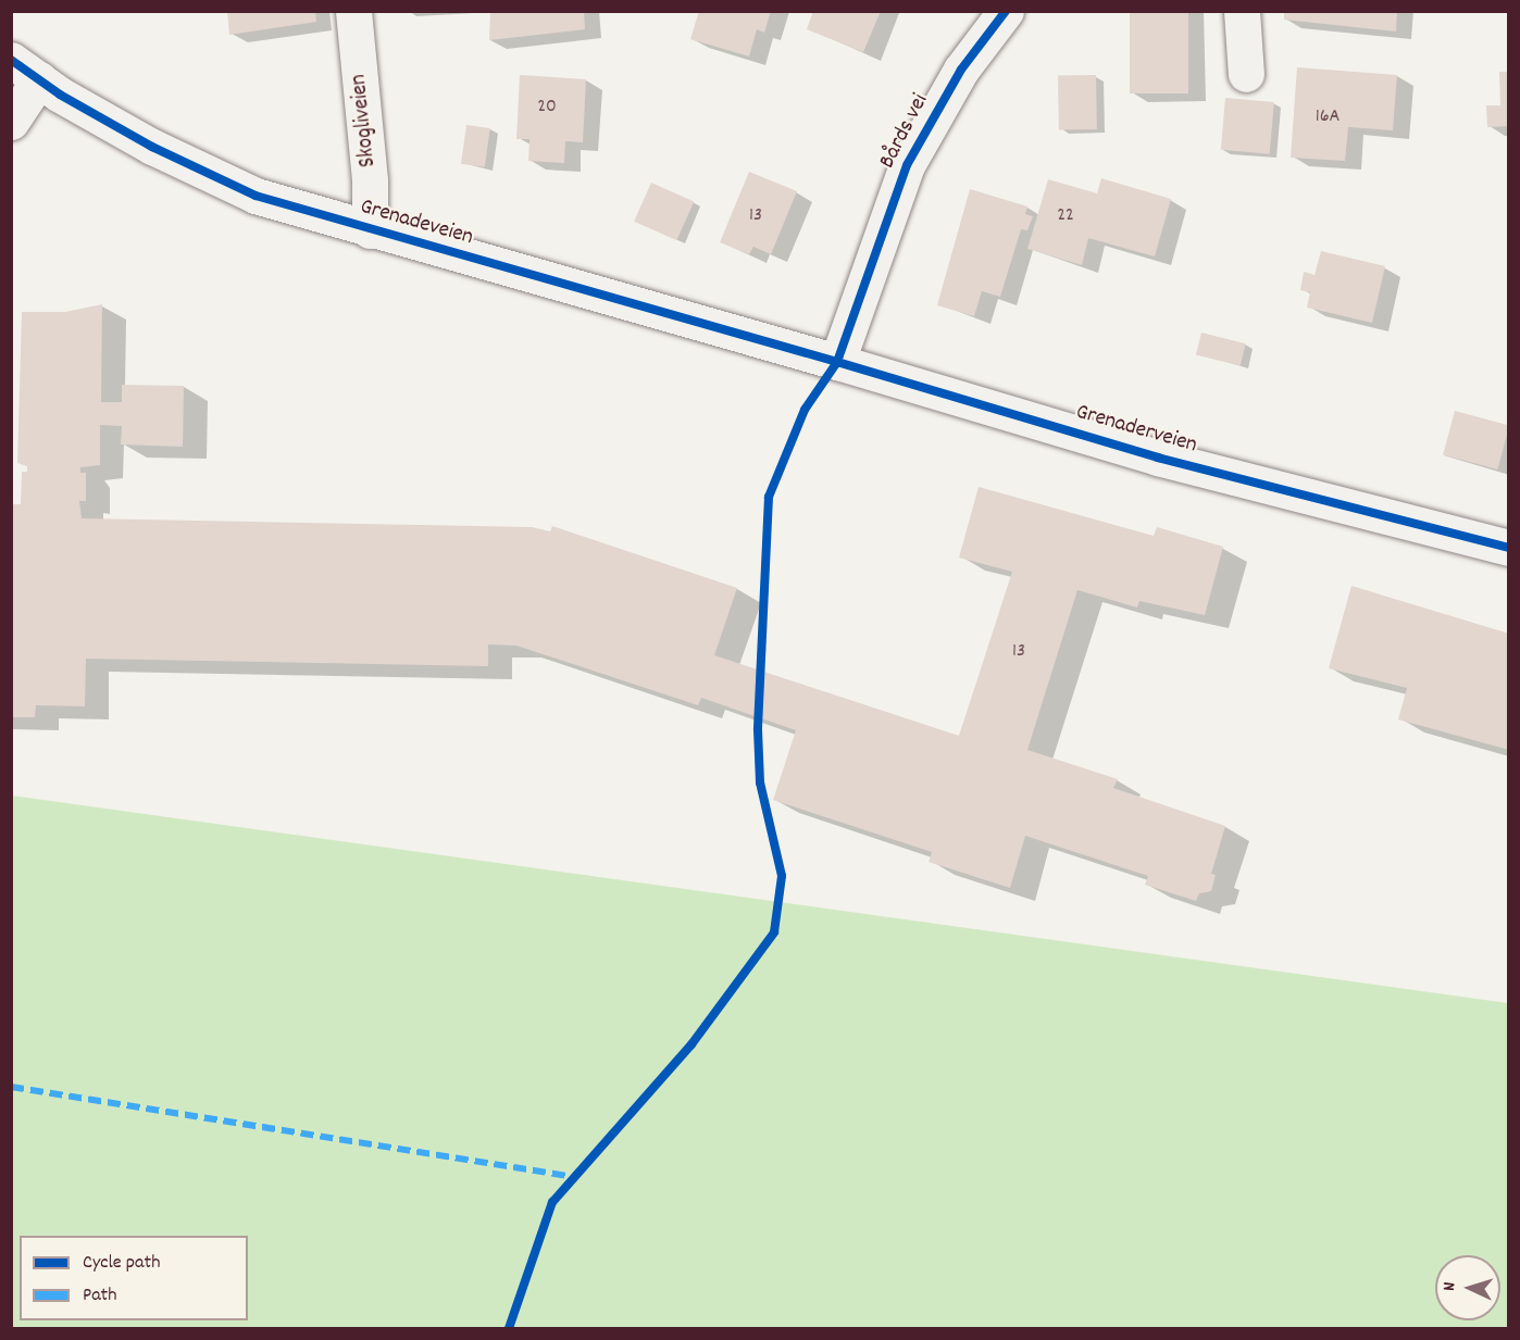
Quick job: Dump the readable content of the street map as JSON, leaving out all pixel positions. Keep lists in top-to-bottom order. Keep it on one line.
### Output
{"streets":{"street":["Skogliveien","Bårds vei","Grenadeveien","Grenaderveien"]},"crossings":[["Skogliveien","Grenadeveien"],["Bårds vei","Grenadeveien"],["Bårds vei","Grenaderveien"],["Grenadeveien","Grenaderveien"]],"house_numbers":["20","16A","13","22","13"],"legend":["Cycle path","Path"],"north":"left"}
